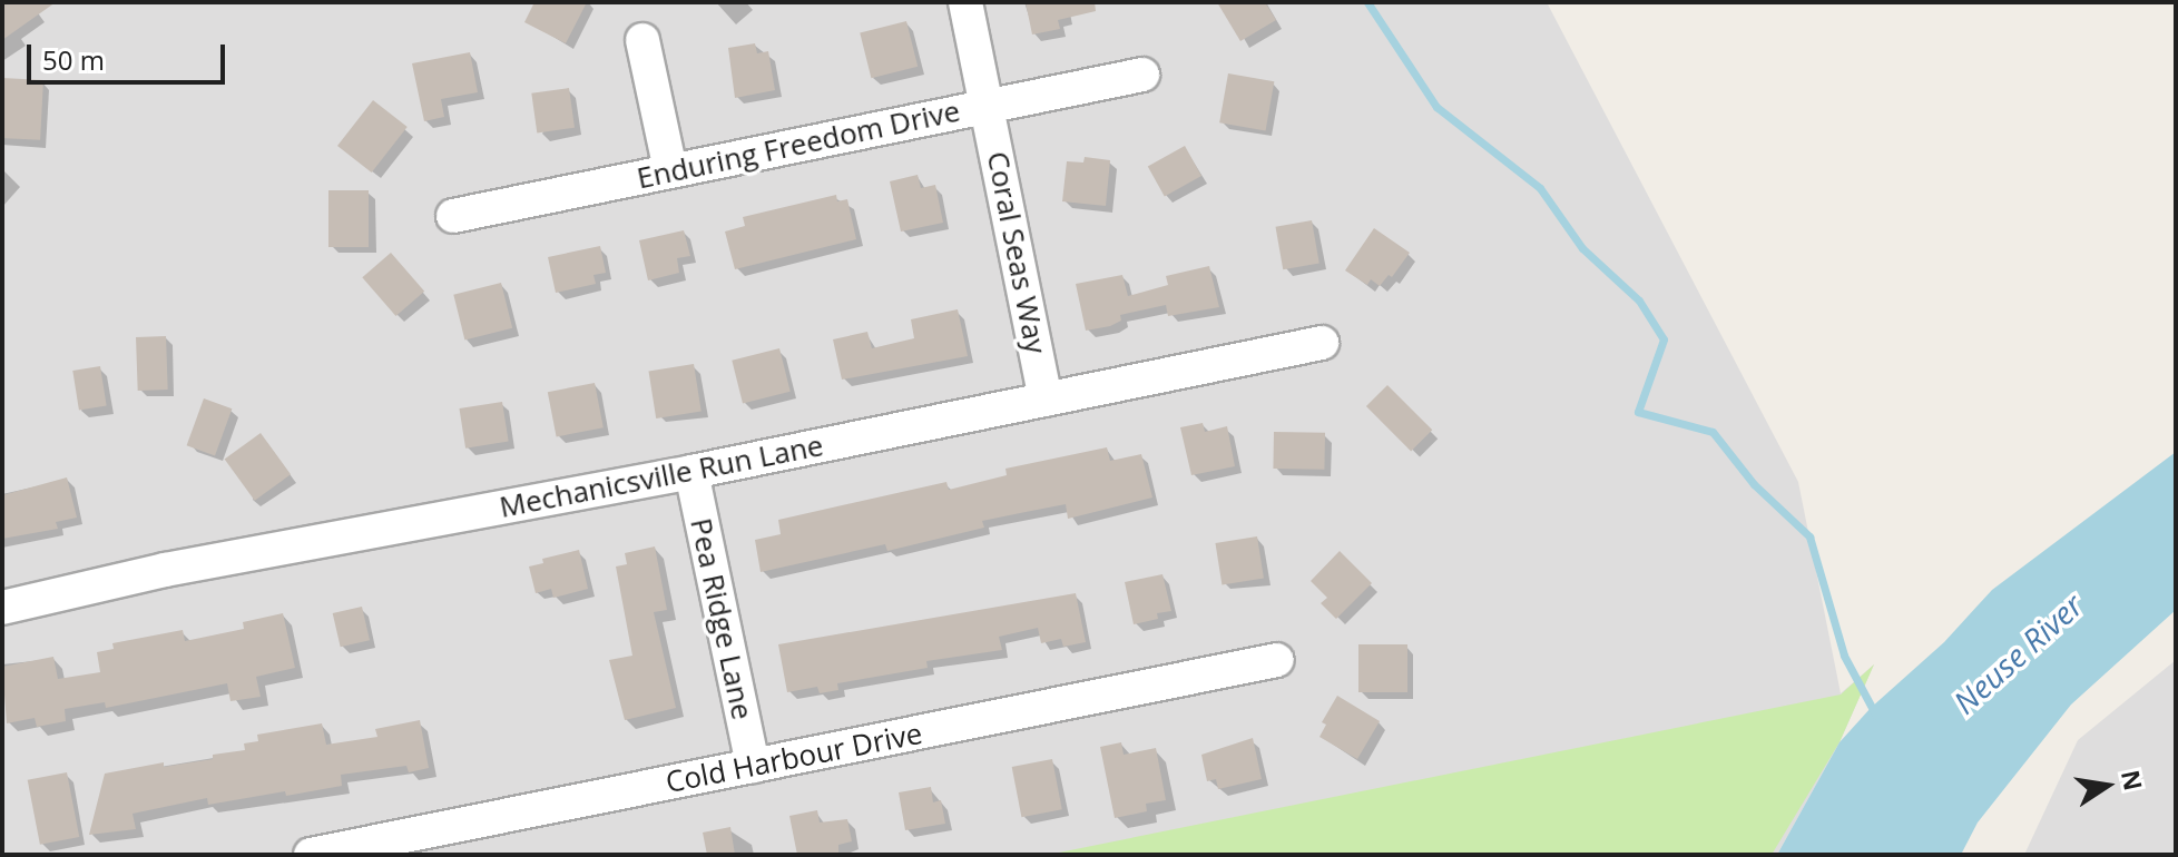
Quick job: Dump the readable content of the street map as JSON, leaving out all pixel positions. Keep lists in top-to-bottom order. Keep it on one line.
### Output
{"streets":{"street":["Enduring Freedom Drive","Coral Seas Way","Mechanicsville Run Lane","Pea Ridge Lane","Cold Harbour Drive"]},"crossings":[["Enduring Freedom Drive","Coral Seas Way"],["Coral Seas Way","Mechanicsville Run Lane"],["Mechanicsville Run Lane","Pea Ridge Lane"],["Pea Ridge Lane","Cold Harbour Drive"]],"water":["Neuse River"],"scale_bar":"50 m","north":"right"}
